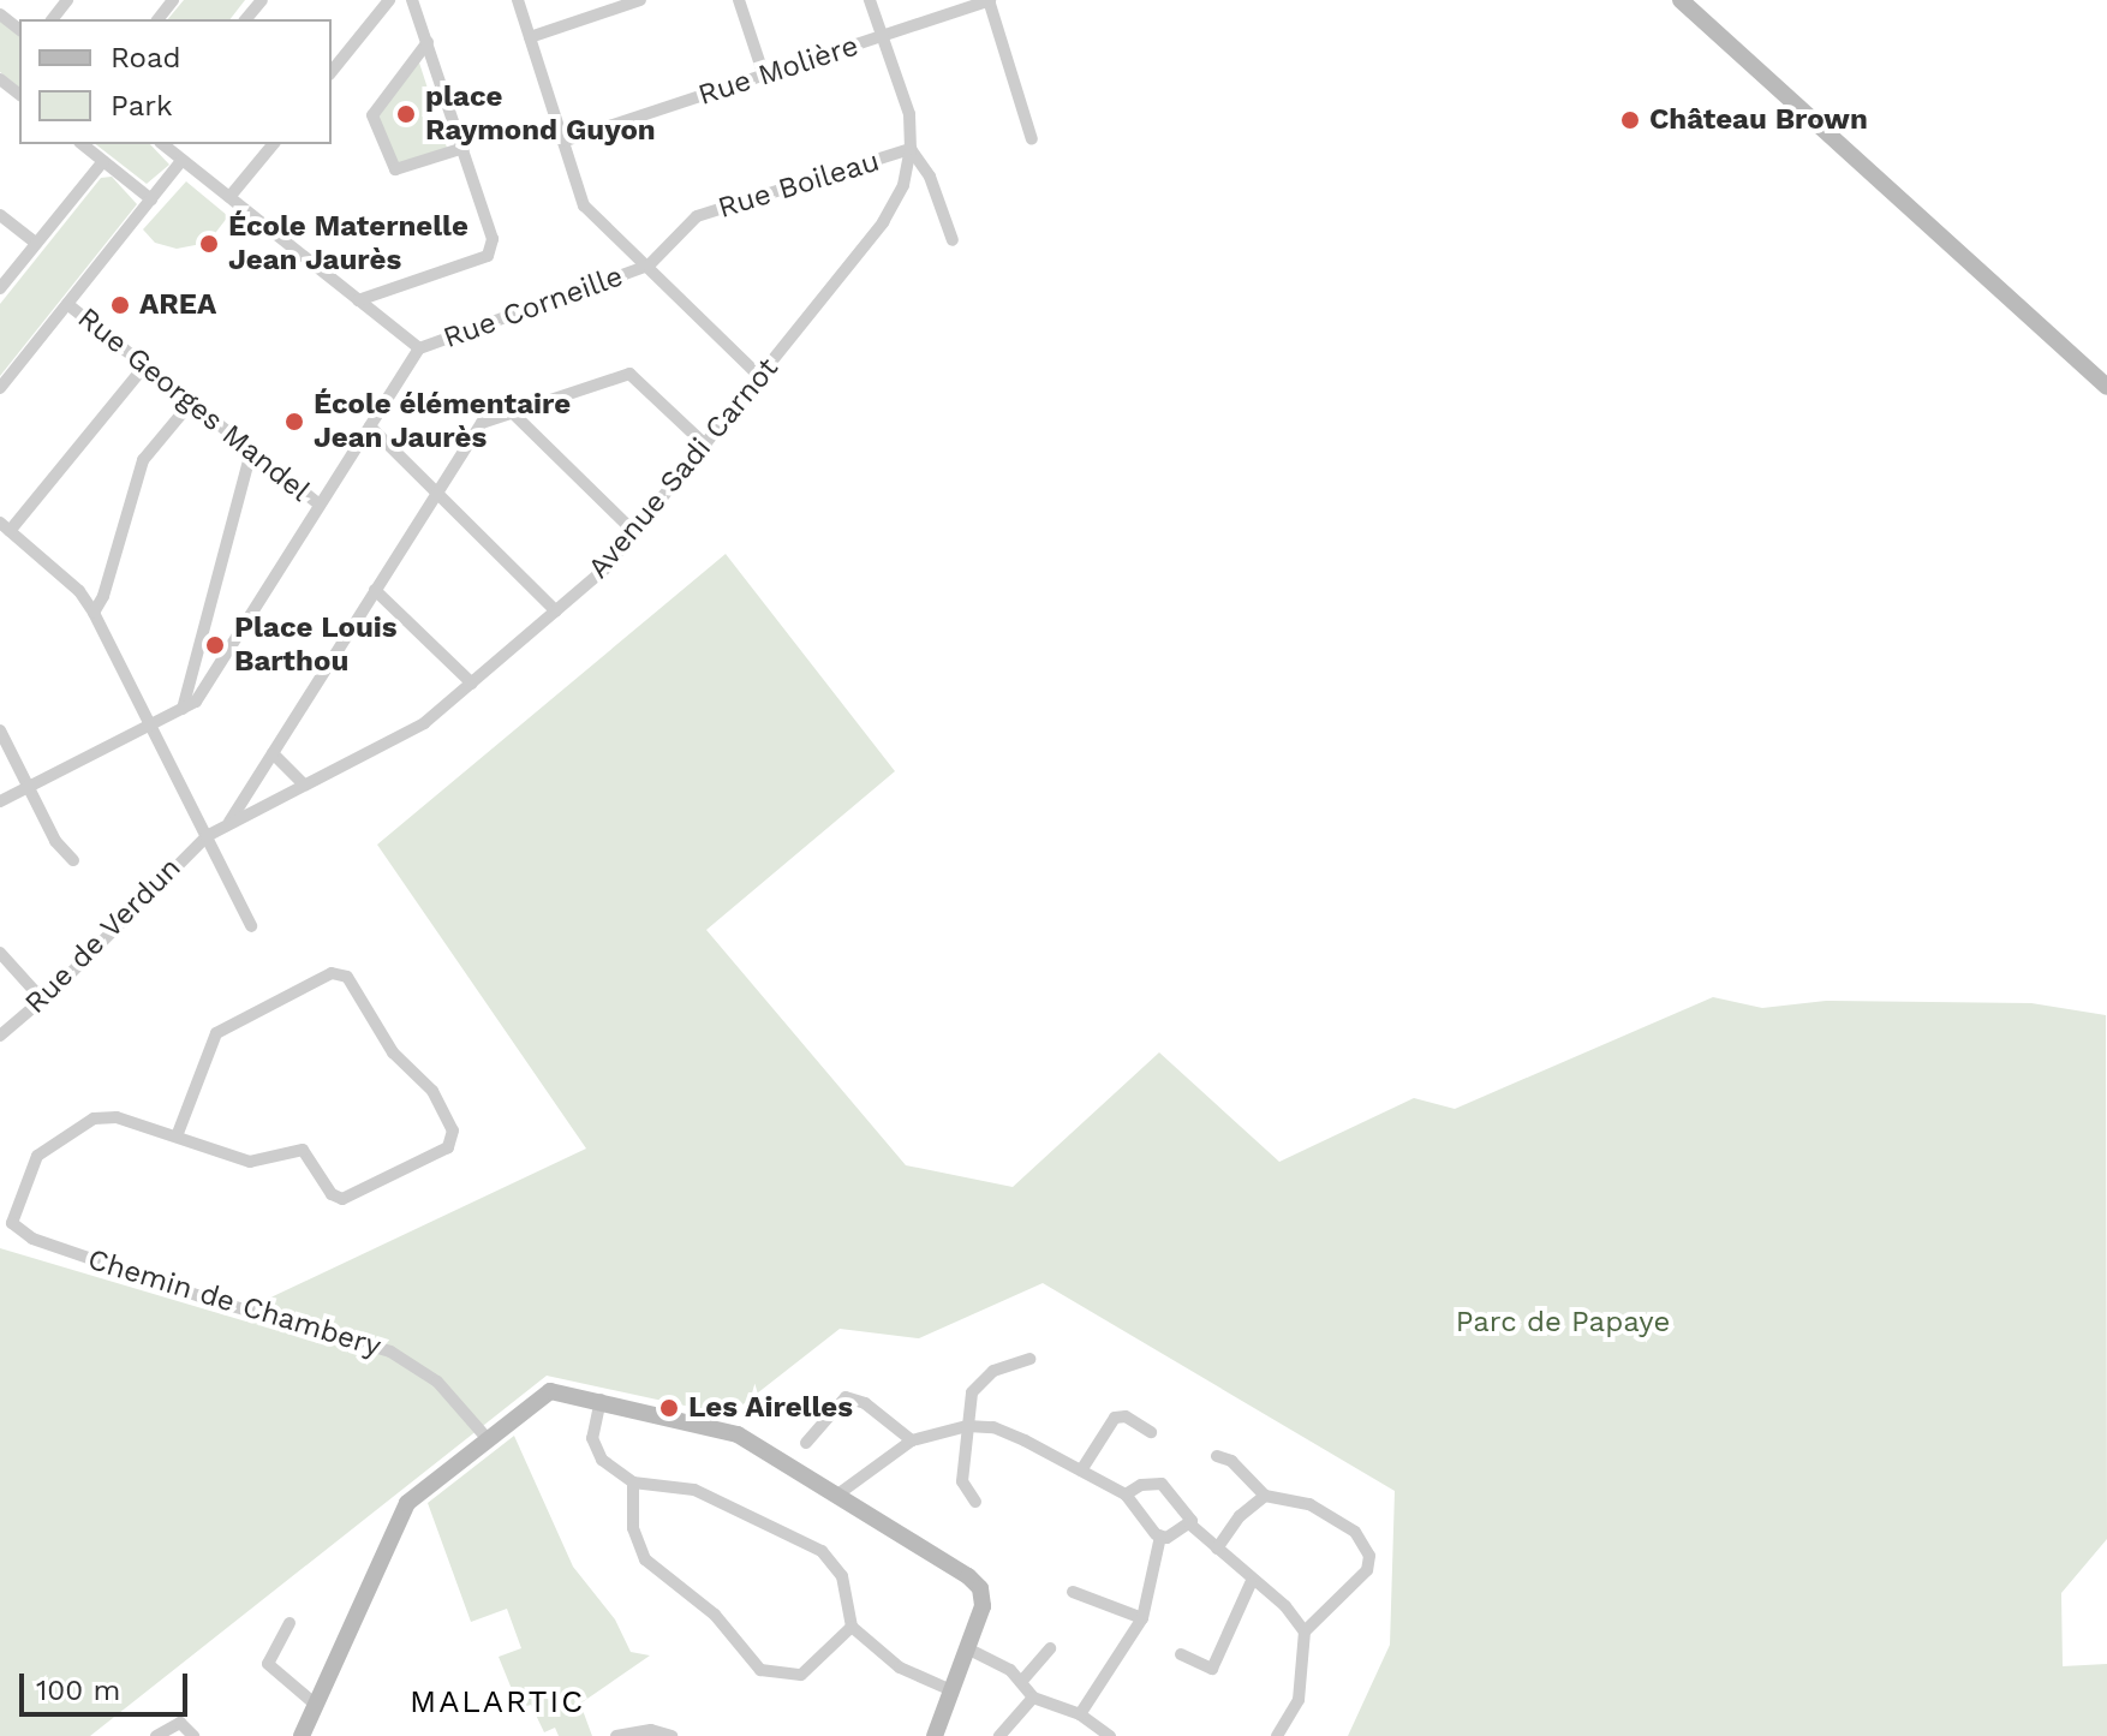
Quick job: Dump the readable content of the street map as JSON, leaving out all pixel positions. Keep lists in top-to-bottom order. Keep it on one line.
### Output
{"streets":{"street":["Rue Molière","Rue Boileau","Rue Corneille","Rue Georges Mandel","Avenue Sadi Carnot","Rue de Verdun","Chemin de Chambery"]},"crossings":[["Rue Molière","Avenue Sadi Carnot"],["Rue Boileau","Rue Corneille"],["Rue Boileau","Avenue Sadi Carnot"],["Avenue Sadi Carnot","Rue de Verdun"]],"districts":["MALARTIC"],"parks":["Parc de Papaye"],"places":["place Raymond Guyon","Château Brown","École Maternelle Jean Jaurès","AREA","École élémentaire Jean Jaurès","Place Louis Barthou","Les Airelles"],"legend":["Road","Park"],"scale_bar":"100 m"}
